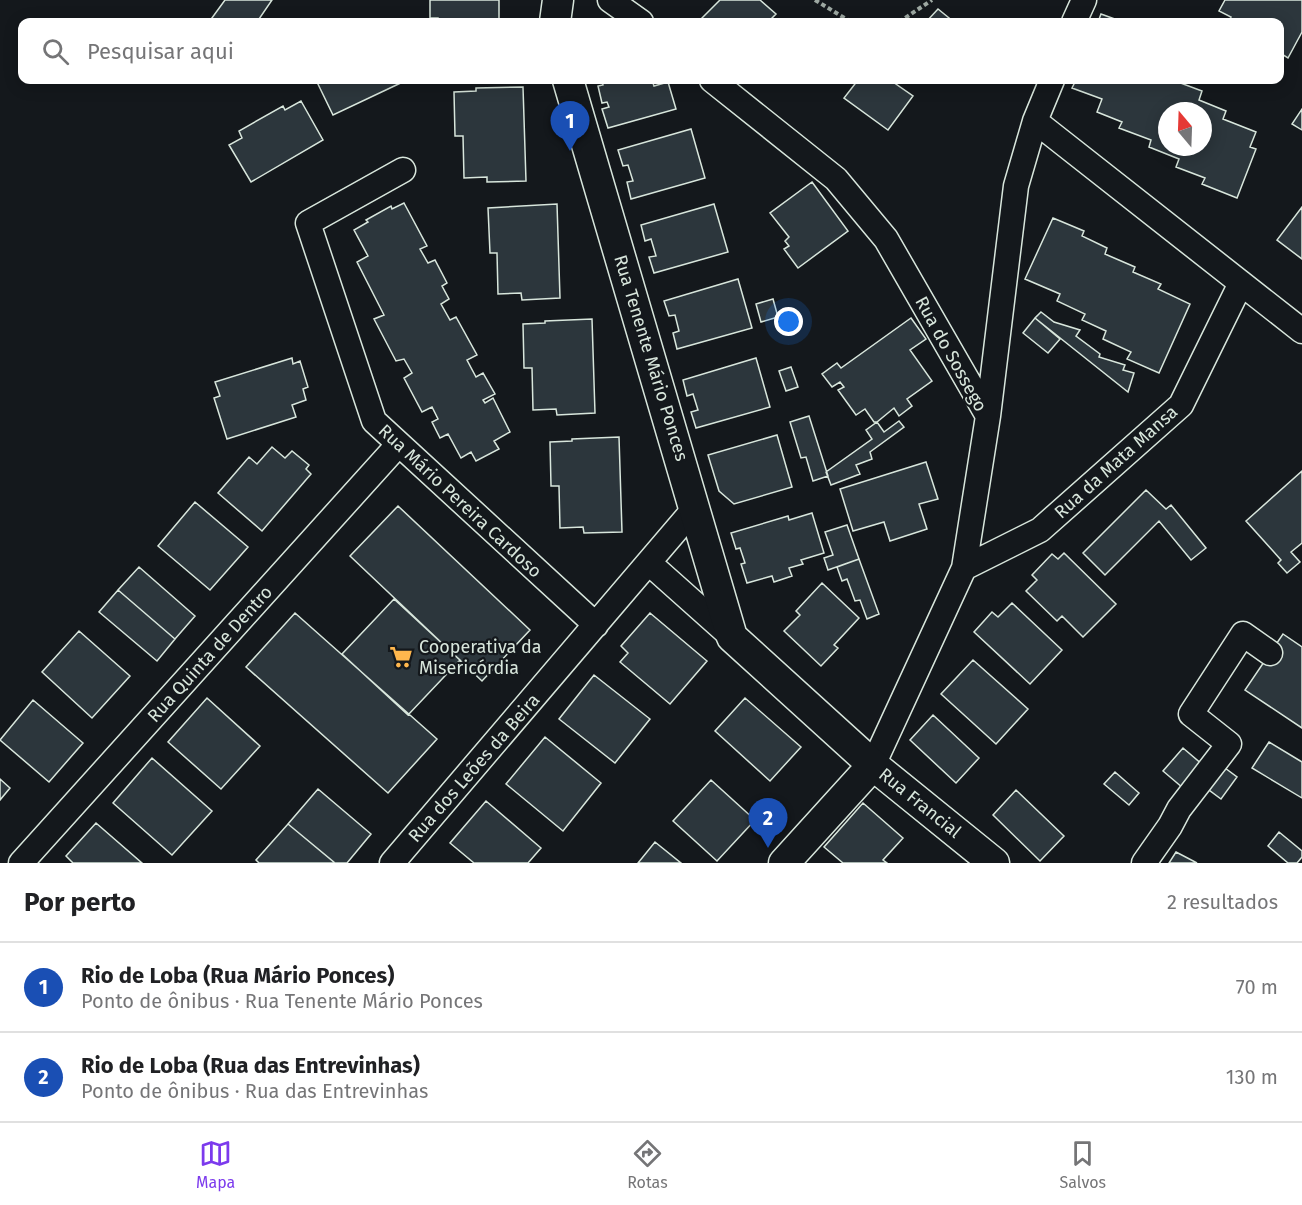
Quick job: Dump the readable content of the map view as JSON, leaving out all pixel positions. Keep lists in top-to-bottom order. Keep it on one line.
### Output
{"streets":{"street":["Rua do Sossego","Rua Tenente Mário Ponces","Rua da Mata Mansa","Rua Mário Pereira Cardoso","Rua Quinta de Dentro","Rua dos Leões da Beira","Rua Francial"]},"crossings":[["Rua do Sossego","Rua da Mata Mansa"],["Rua do Sossego","Rua Francial"],["Rua Tenente Mário Ponces","Rua dos Leões da Beira"],["Rua Mário Pereira Cardoso","Rua Quinta de Dentro"],["Rua Mário Pereira Cardoso","Rua dos Leões da Beira"]],"places":{"supermarket":["Cooperativa da Misericórdia"]},"north":"top","page":{"search":"Pesquisar aqui","pins":["1","2"],"heading":["Por perto","2 resultados"],"list":[{"mark":"1","name":"Rio de Loba (Rua Mário Ponces)","note":"Ponto de ônibus · Rua Tenente Mário Ponces","value":"70 m"},{"mark":"2","name":"Rio de Loba (Rua das Entrevinhas)","note":"Ponto de ônibus · Rua das Entrevinhas","value":"130 m"}],"nav":["Mapa","Rotas","Salvos"]}}
